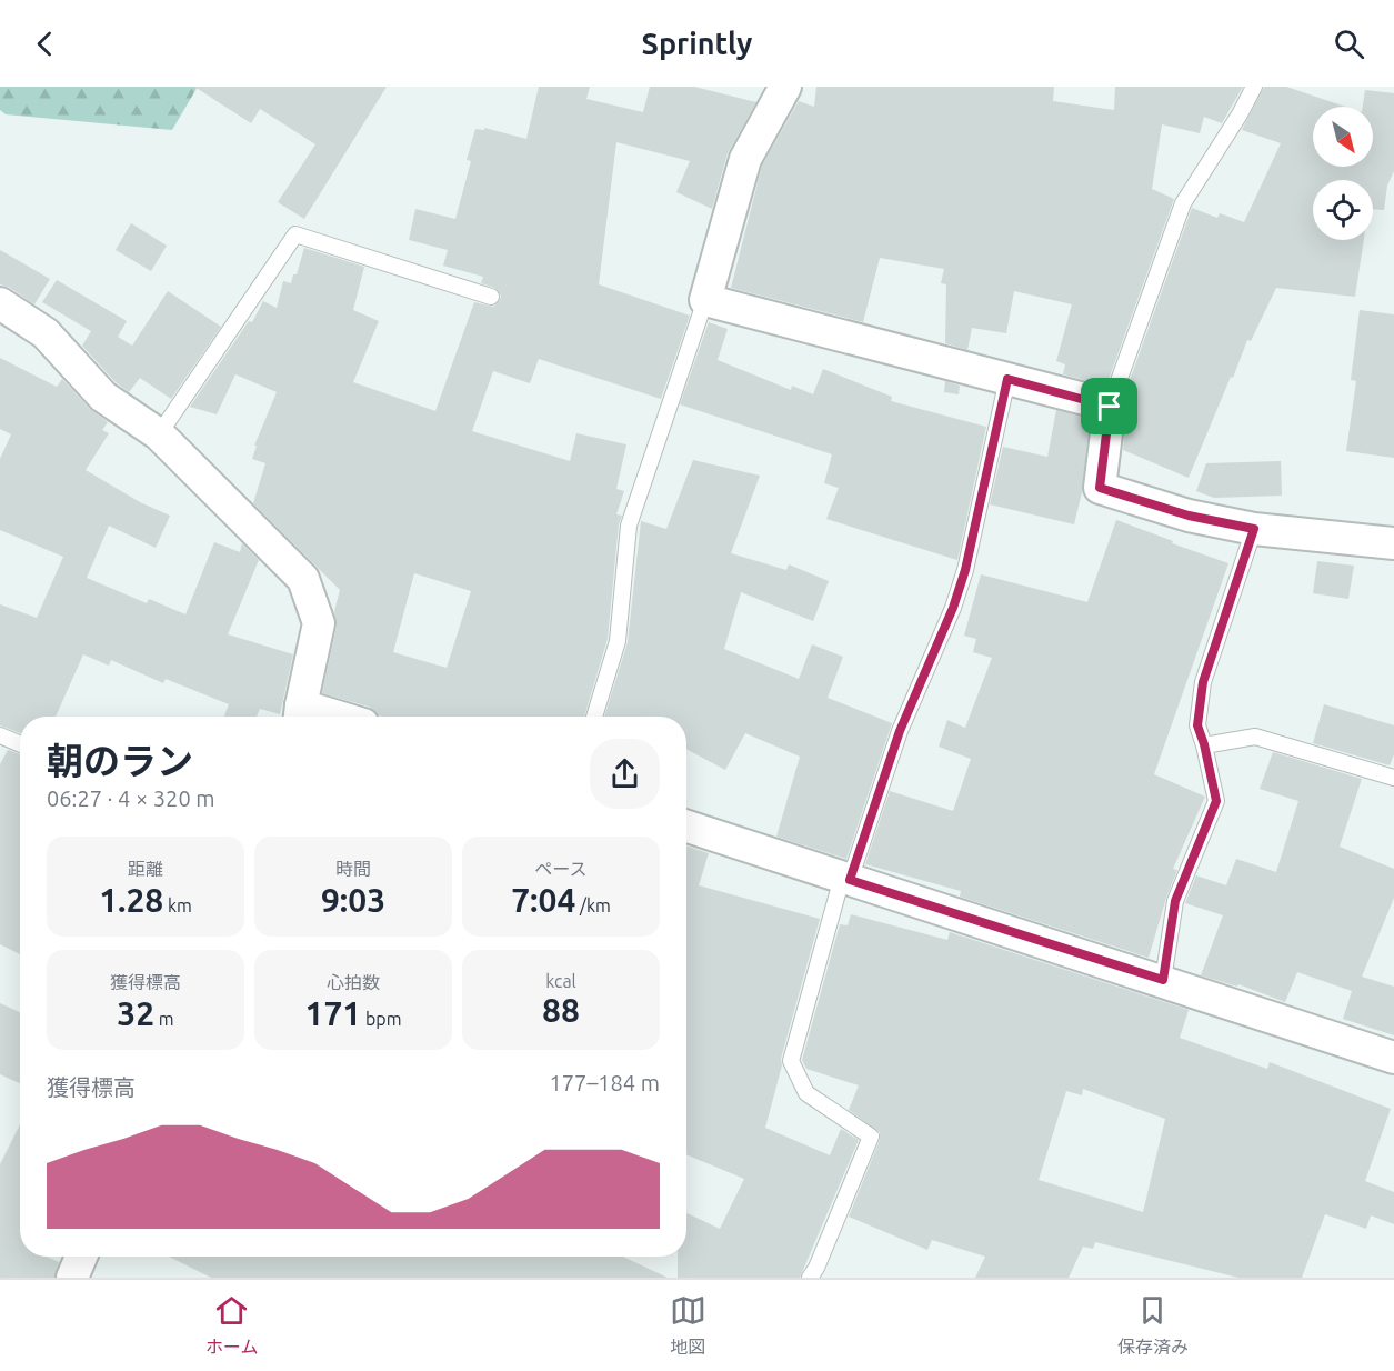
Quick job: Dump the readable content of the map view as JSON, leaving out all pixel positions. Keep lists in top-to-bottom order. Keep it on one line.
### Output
{"north":"bottom right","page":{"header":"Sprintly","heading":["朝のラン","06:27 · 4 × 320 m"],"stats":[["距離","1.28 km"],["時間","9:03"],["ペース","7:04 /km"],["獲得標高","32 m"],["心拍数","171 bpm"],["kcal","88"]],"chart":["獲得標高","177–184 m"],"tabs":["ホーム","地図","保存済み"]}}
